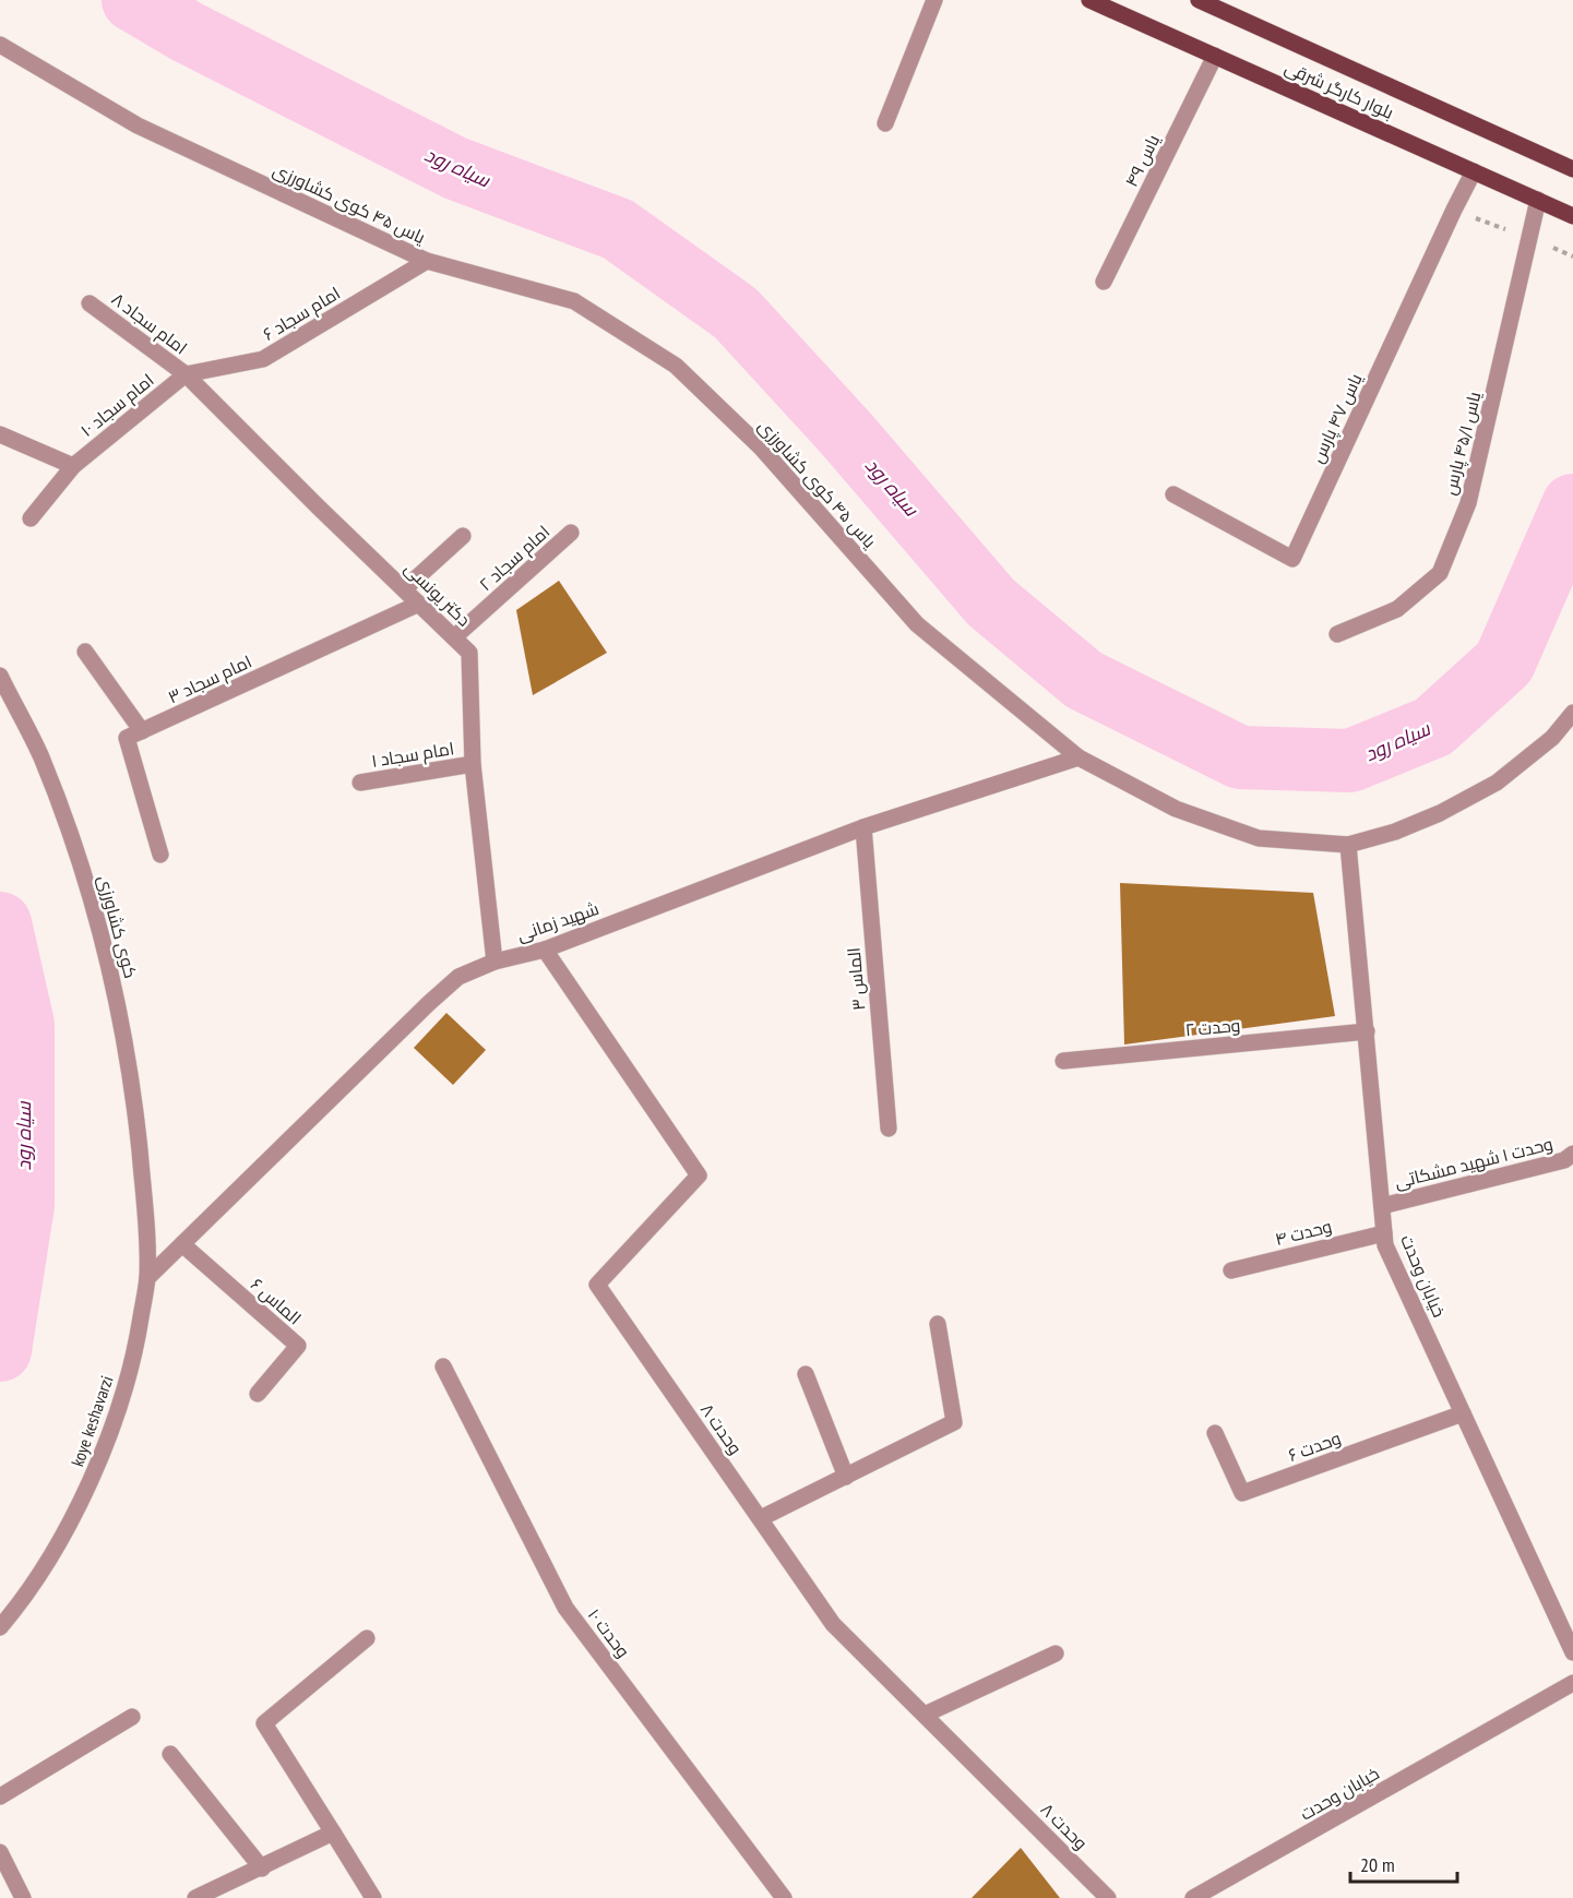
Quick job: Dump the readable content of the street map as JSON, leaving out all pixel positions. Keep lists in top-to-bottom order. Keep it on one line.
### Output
{"streets":{"main road":["بلوار کارگر شرقی"],"street":["یاس ۴۹","یاس ۴۵ کوی کشاورزی","امام سجاد ۶","امام سجاد ۸","امام سجاد ۱۰","یاس ۴۷ پارس","یاس ۴۵/۱ پارس","امام سجاد ۲","دکتر یونسی","امام سجاد ۳","امام سجاد ۱","شهید زمانی","کوی کشاورزی","الماس ۳","وحدت ۲","وحدت ۱ شهید مشکاتی","وحدت ۴","خیابان وحدت","الماس ۶","koye keshavarzi","وحدت ۸","وحدت ۶","وحدت ۱۰"]},"crossings":[["بلوار کارگر شرقی","یاس ۴۹"],["بلوار کارگر شرقی","یاس ۴۷ پارس"],["بلوار کارگر شرقی","یاس ۴۵/۱ پارس"],["یاس ۴۵ کوی کشاورزی","امام سجاد ۶"],["یاس ۴۵ کوی کشاورزی","شهید زمانی"],["یاس ۴۵ کوی کشاورزی","خیابان وحدت"],["امام سجاد ۶","امام سجاد ۸"],["امام سجاد ۶","امام سجاد ۱۰"],["امام سجاد ۶","دکتر یونسی"],["امام سجاد ۸","امام سجاد ۱۰"],["امام سجاد ۸","دکتر یونسی"],["امام سجاد ۱۰","دکتر یونسی"],["امام سجاد ۲","دکتر یونسی"],["دکتر یونسی","امام سجاد ۳"],["دکتر یونسی","امام سجاد ۱"],["دکتر یونسی","شهید زمانی"],["شهید زمانی","کوی کشاورزی"],["شهید زمانی","الماس ۳"],["شهید زمانی","الماس ۶"],["شهید زمانی","koye keshavarzi"],["شهید زمانی","وحدت ۸"],["کوی کشاورزی","koye keshavarzi"],["وحدت ۲","خیابان وحدت"],["وحدت ۱ شهید مشکاتی","خیابان وحدت"],["وحدت ۴","خیابان وحدت"],["خیابان وحدت","وحدت ۶"]],"water":["سیاه رود"],"scale_bar":"20 m"}
